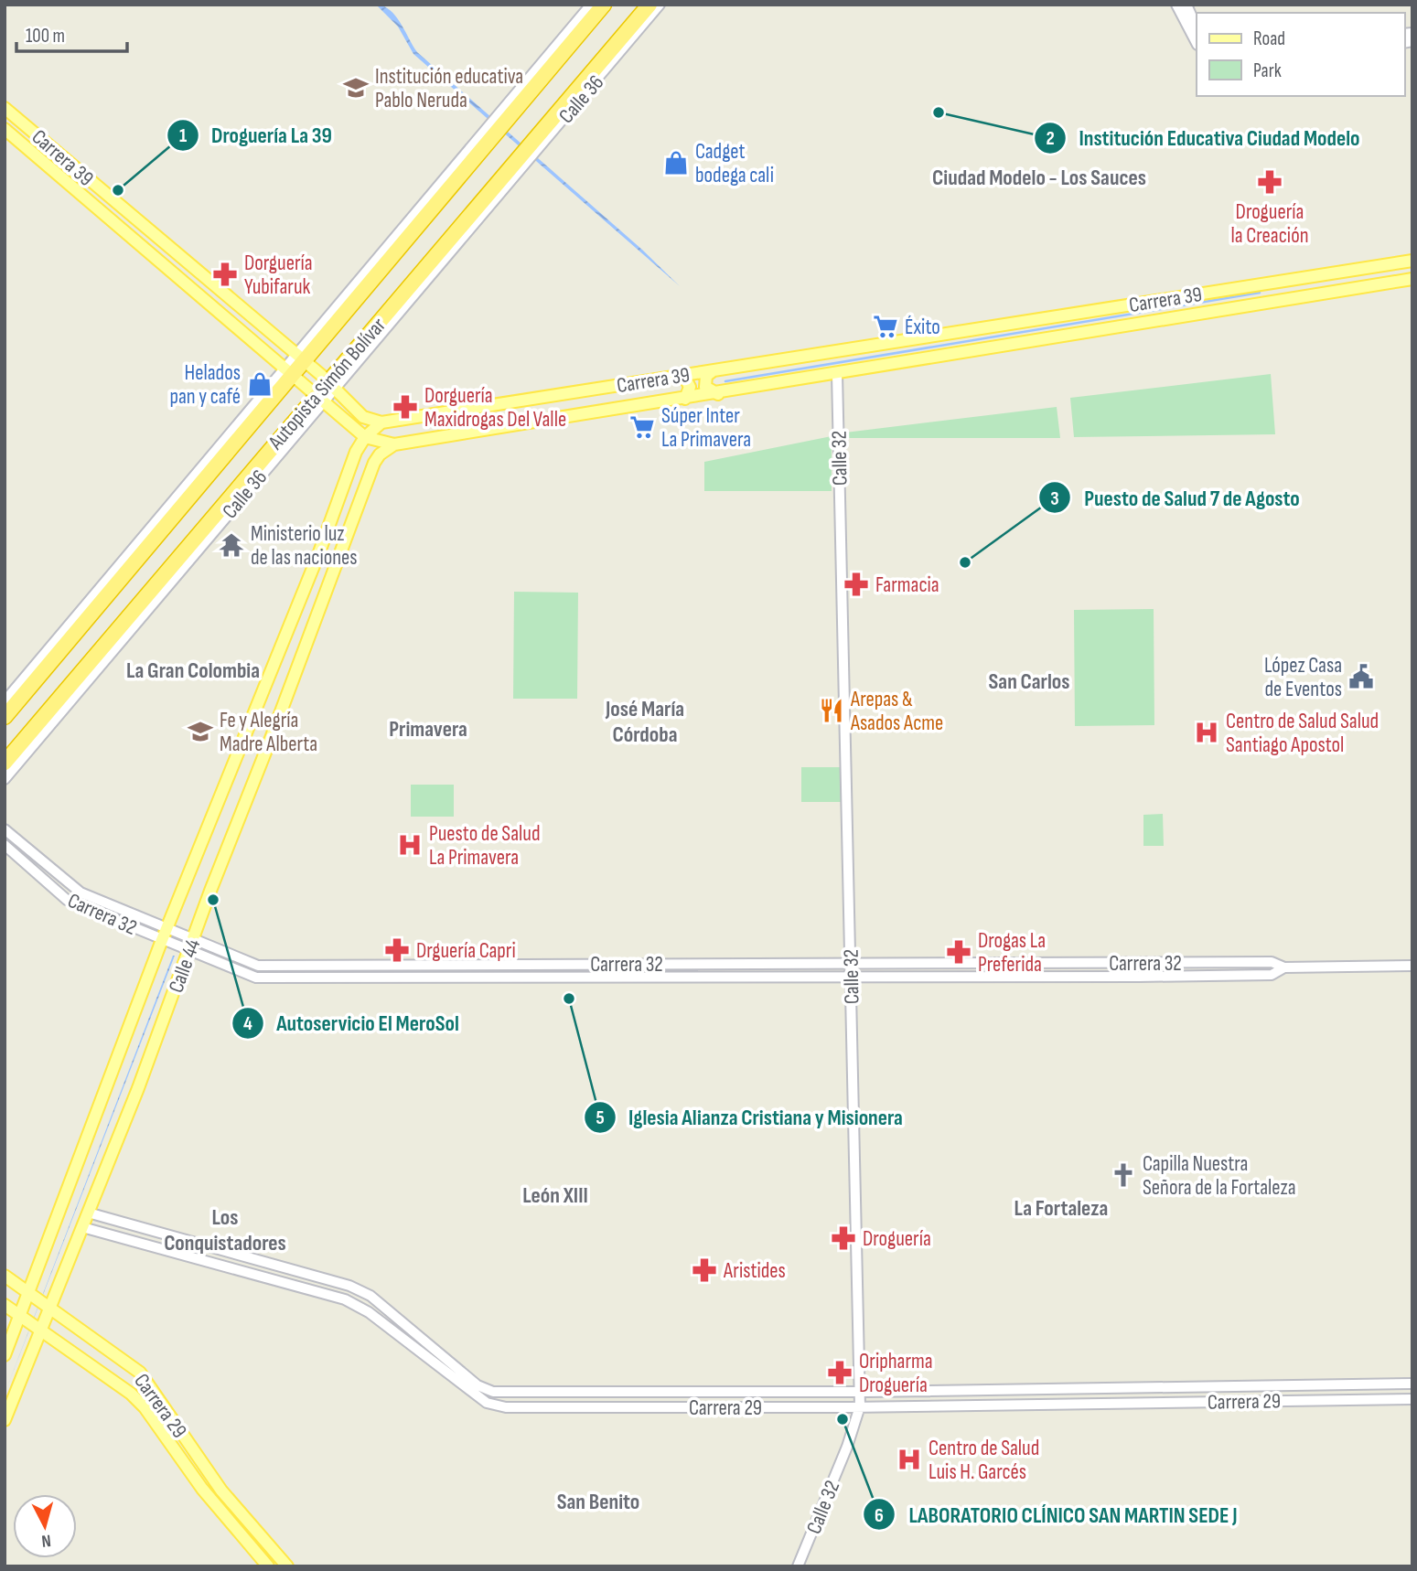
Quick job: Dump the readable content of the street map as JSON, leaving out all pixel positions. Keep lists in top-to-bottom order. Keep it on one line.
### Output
{"streets":{"highway":["Autopista Simón Bolívar"],"main road":["Carrera 39","Calle 44","Carrera 29"],"street":["Calle 36","Calle 32","Carrera 32"]},"crossings":[["Calle 36","Carrera 39"],["Calle 36","Autopista Simón Bolívar"],["Carrera 39","Autopista Simón Bolívar"],["Carrera 39","Calle 32"],["Carrera 39","Calle 44"],["Calle 32","Carrera 32"],["Calle 32","Carrera 29"],["Carrera 32","Calle 44"],["Calle 44","Carrera 29"]],"districts":["Ciudad Modelo - Los Sauces","La Gran Colombia","San Carlos","José María Córdoba","Primavera","León XIII","La Fortaleza","Los Conquistadores","San Benito"],"places":{"school or university":["Institución educativa Pablo Neruda","Fe y Alegría Madre Alberta"],"other":["Institución Educativa Ciudad Modelo","Droguería La 39","Puesto de Salud 7 de Agosto","Autoservicio El MeroSol","Iglesia Alianza Cristiana y Misionera","LABORATORIO CLÍNICO SAN MARTIN SEDE J"],"shop":["Cadget bodega cali","Helados pan y café"],"pharmacy":["Droguería la Creación","Dorguería Yubifaruk","Dorguería Maxidrogas Del Valle","Farmacia","Drguería Capri","Drogas La Preferida","Droguería","Aristides","Oripharma Droguería"],"supermarket":["Éxito","Súper Inter La Primavera"],"temple":["Ministerio luz de las naciones"],"public building":["López Casa de Eventos"],"restaurant":["Arepas & Asados Acme"],"hospital":["Centro de Salud Salud Santiago Apostol","Puesto de Salud La Primavera","Centro de Salud Luis H. Garcés"],"church":["Capilla Nuestra Señora de la Fortaleza"]},"legend":["Road","Park"],"scale_bar":"100 m","north":"bottom"}
